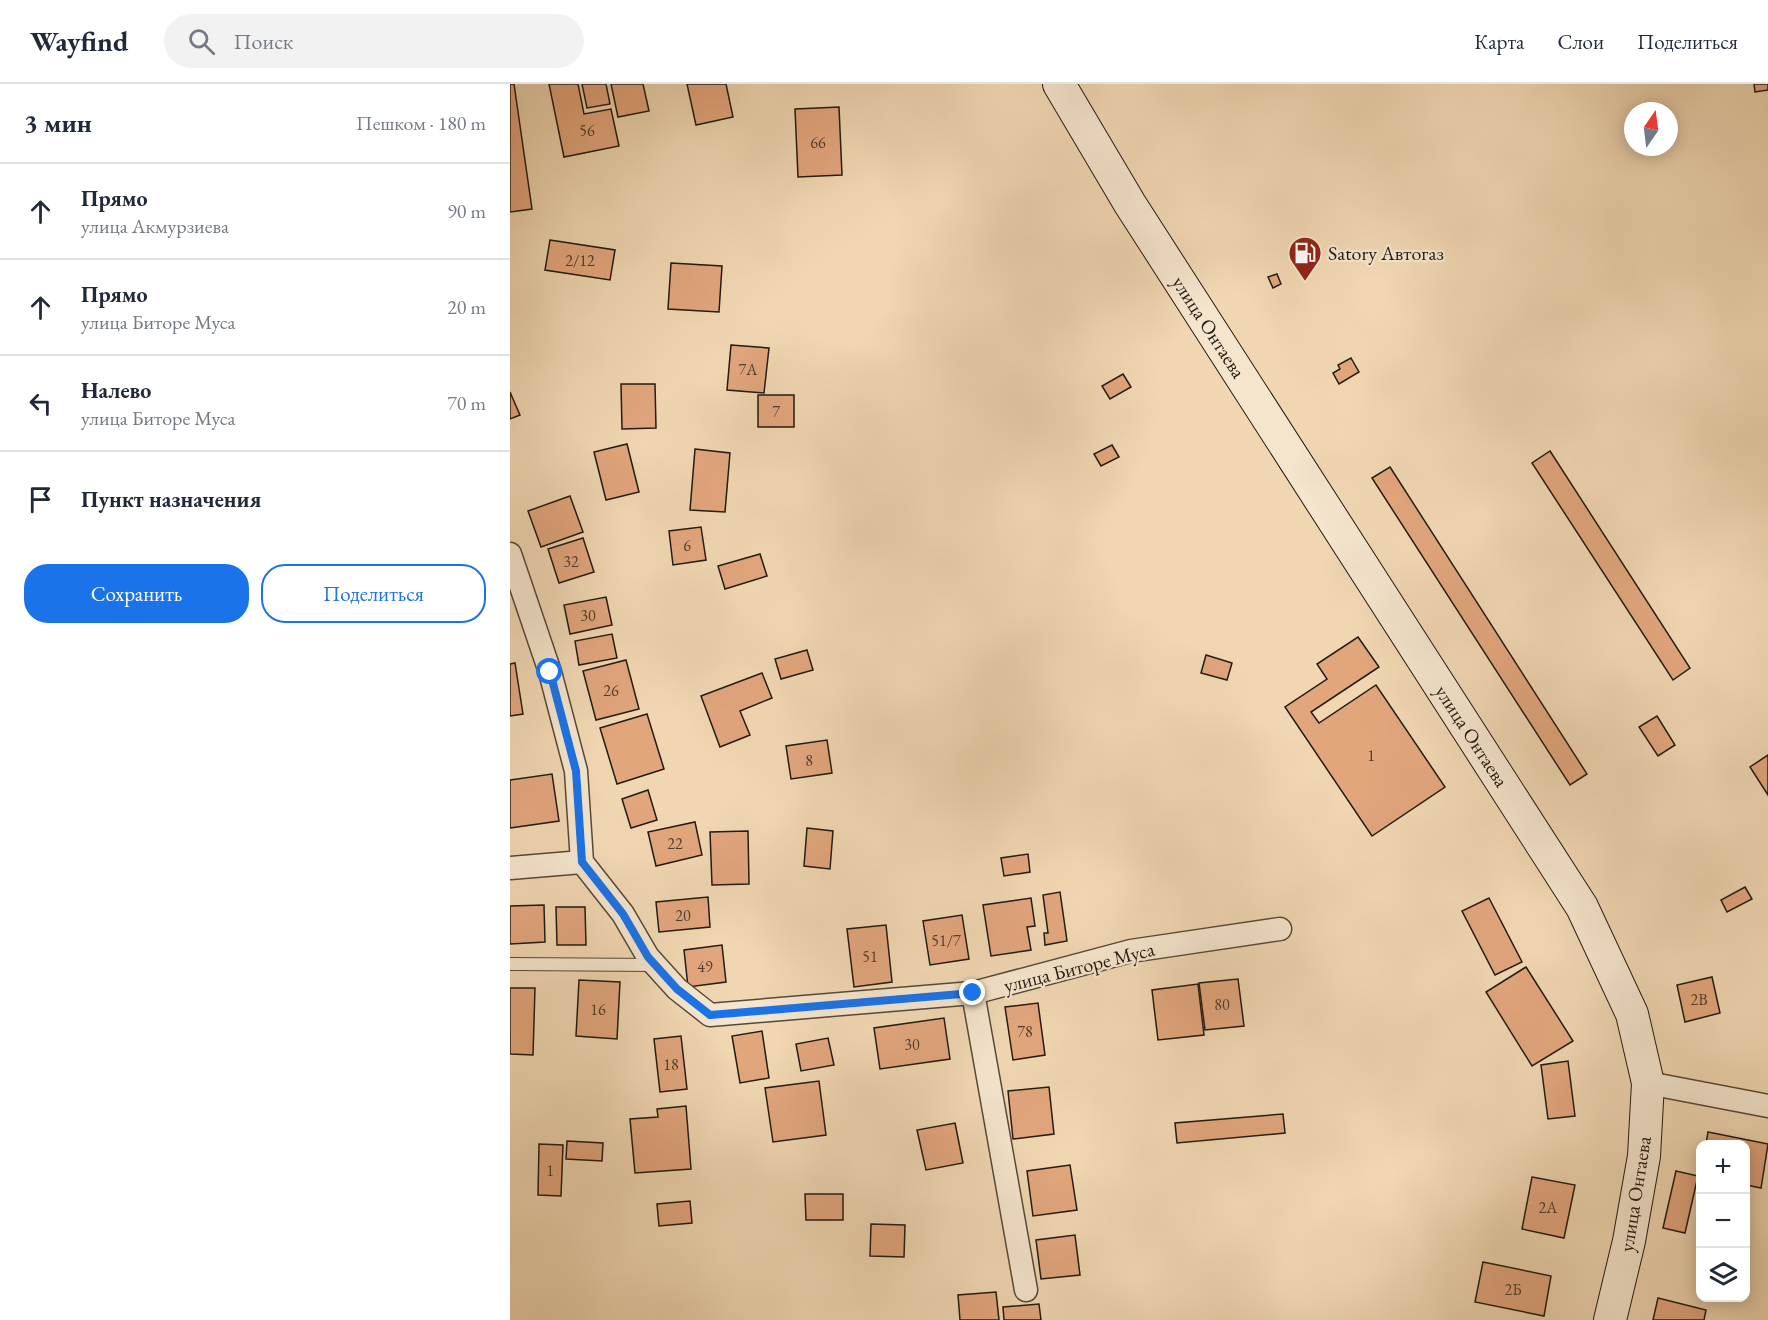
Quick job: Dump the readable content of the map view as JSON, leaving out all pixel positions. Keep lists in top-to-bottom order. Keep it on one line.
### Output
{"streets":{"main road":["улица Онтаева"],"street":["улица Биторе Муса"]},"places":{"fuel station":["Satory Автогаз"]},"house_numbers":["56","66","2/12","7А","7","6","32","30","26","1","8","22","20","51/7","51","49","2В","80","16","78","30","18","1","2А","2Б"],"north":"top","page":{"header":"Wayfind","search":"Поиск","nav":["Карта","Слои","Поделиться"],"heading":["3 мин","Пешком · 180 m"],"list":[["Прямо","улица Акмурзиева","90 m"],["Прямо","улица Биторе Муса","20 m"],["Налево","улица Биторе Муса","70 m"],"Пункт назначения"],"buttons":["Сохранить","Поделиться"],"map_buttons":["+","−"]}}
